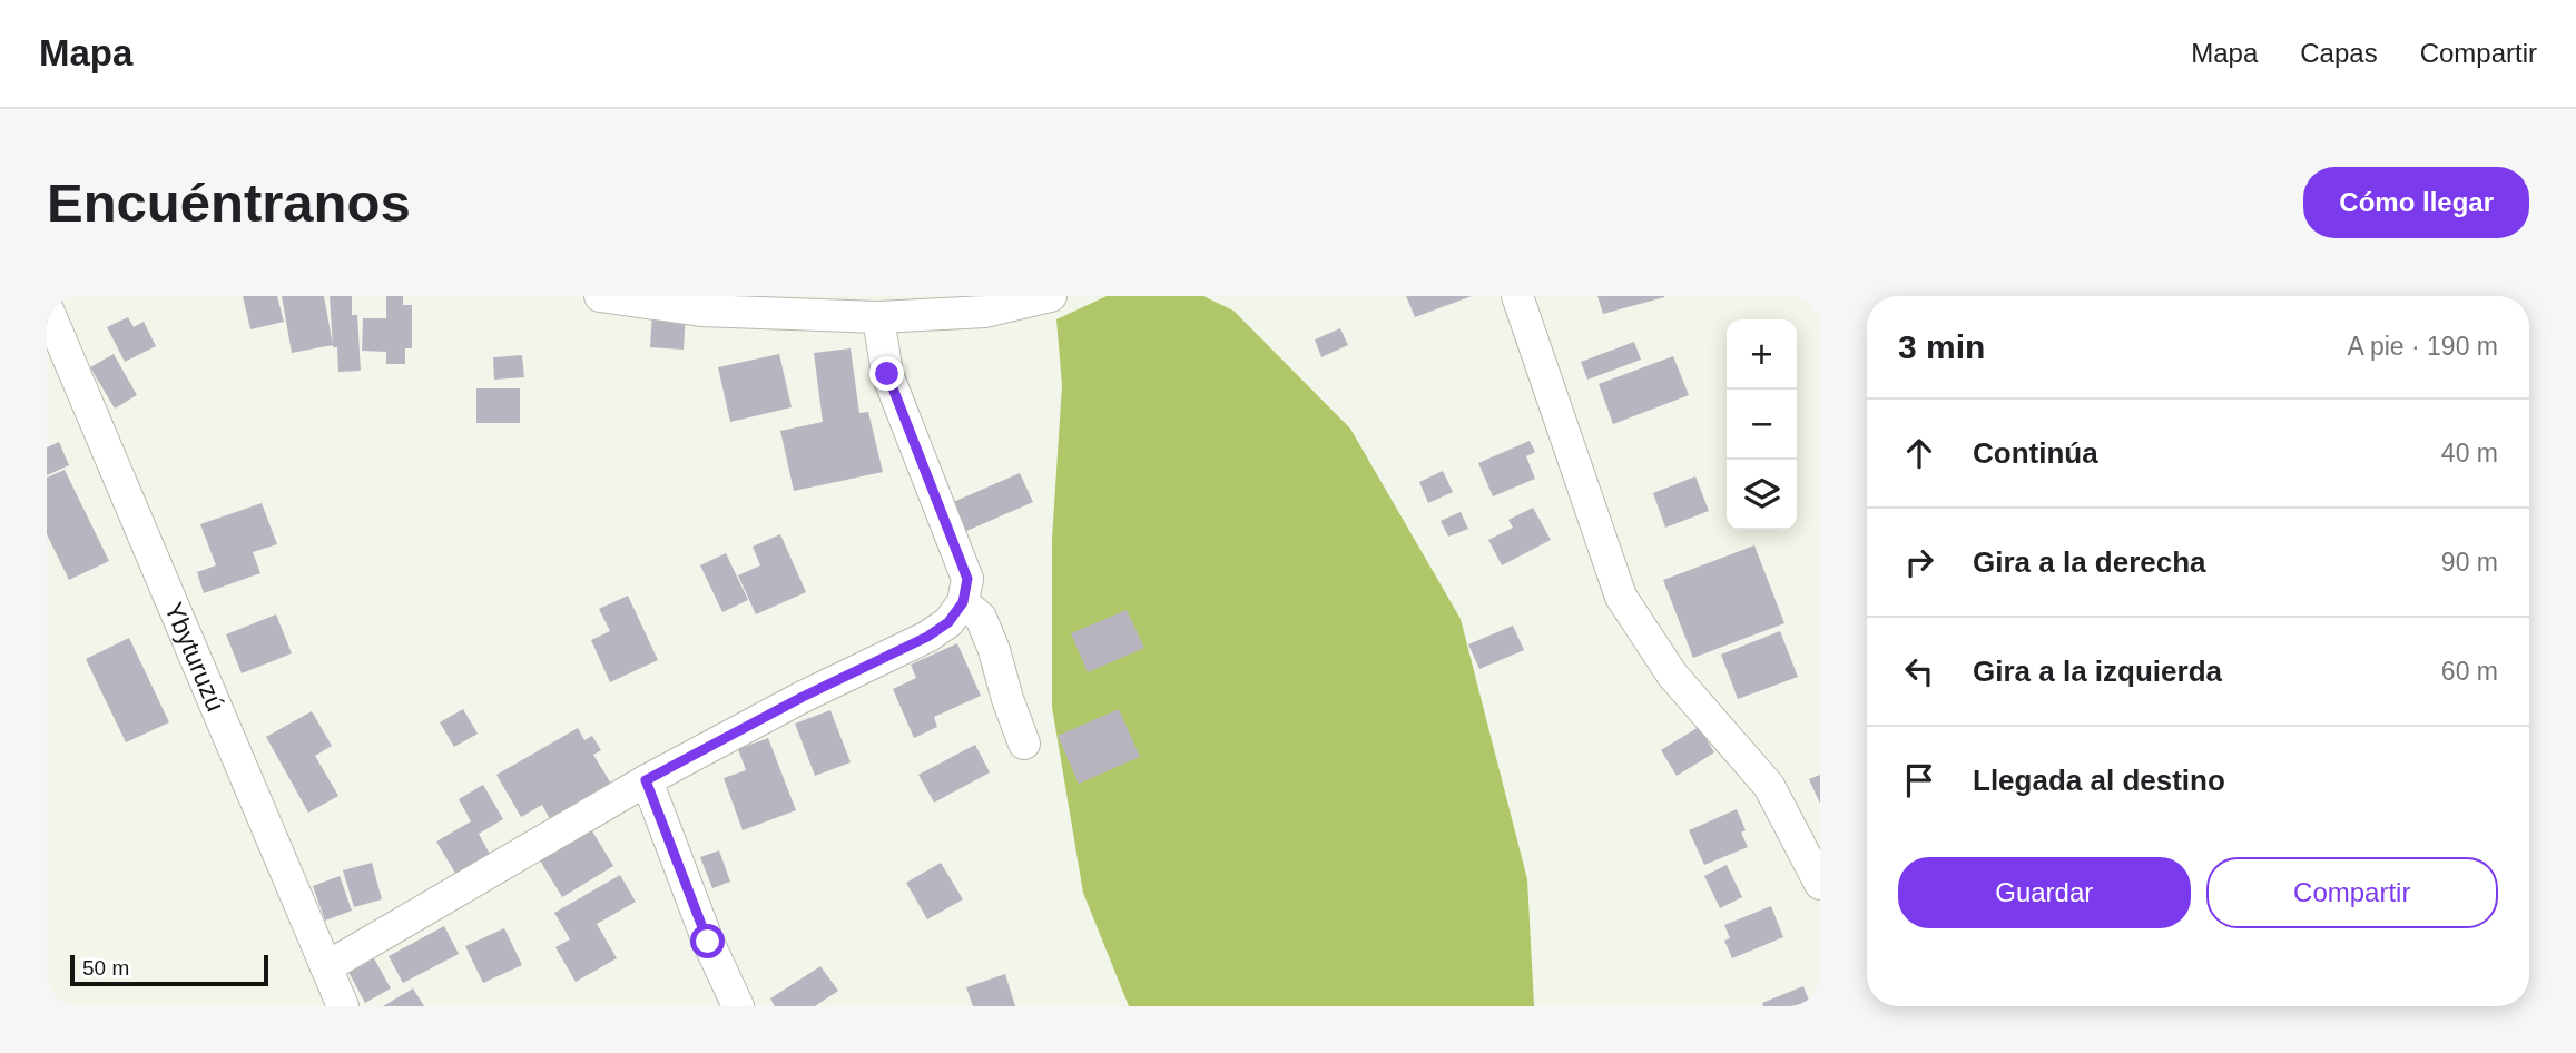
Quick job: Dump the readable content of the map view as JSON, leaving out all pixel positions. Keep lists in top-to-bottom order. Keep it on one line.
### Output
{"streets":{"street":["Ybyturuzú"]},"scale_bar":"50 m","page":{"header":"Mapa","nav":["Mapa","Capas","Compartir"],"buttons":["Cómo llegar",["Guardar","Compartir"]],"title":"Encuéntranos","heading":["3 min","A pie · 190 m"],"map_buttons":["+","−"],"list":[["Continúa","40 m"],["Gira a la derecha","90 m"],["Gira a la izquierda","60 m"],"Llegada al destino"],"scale":"50 m"}}
